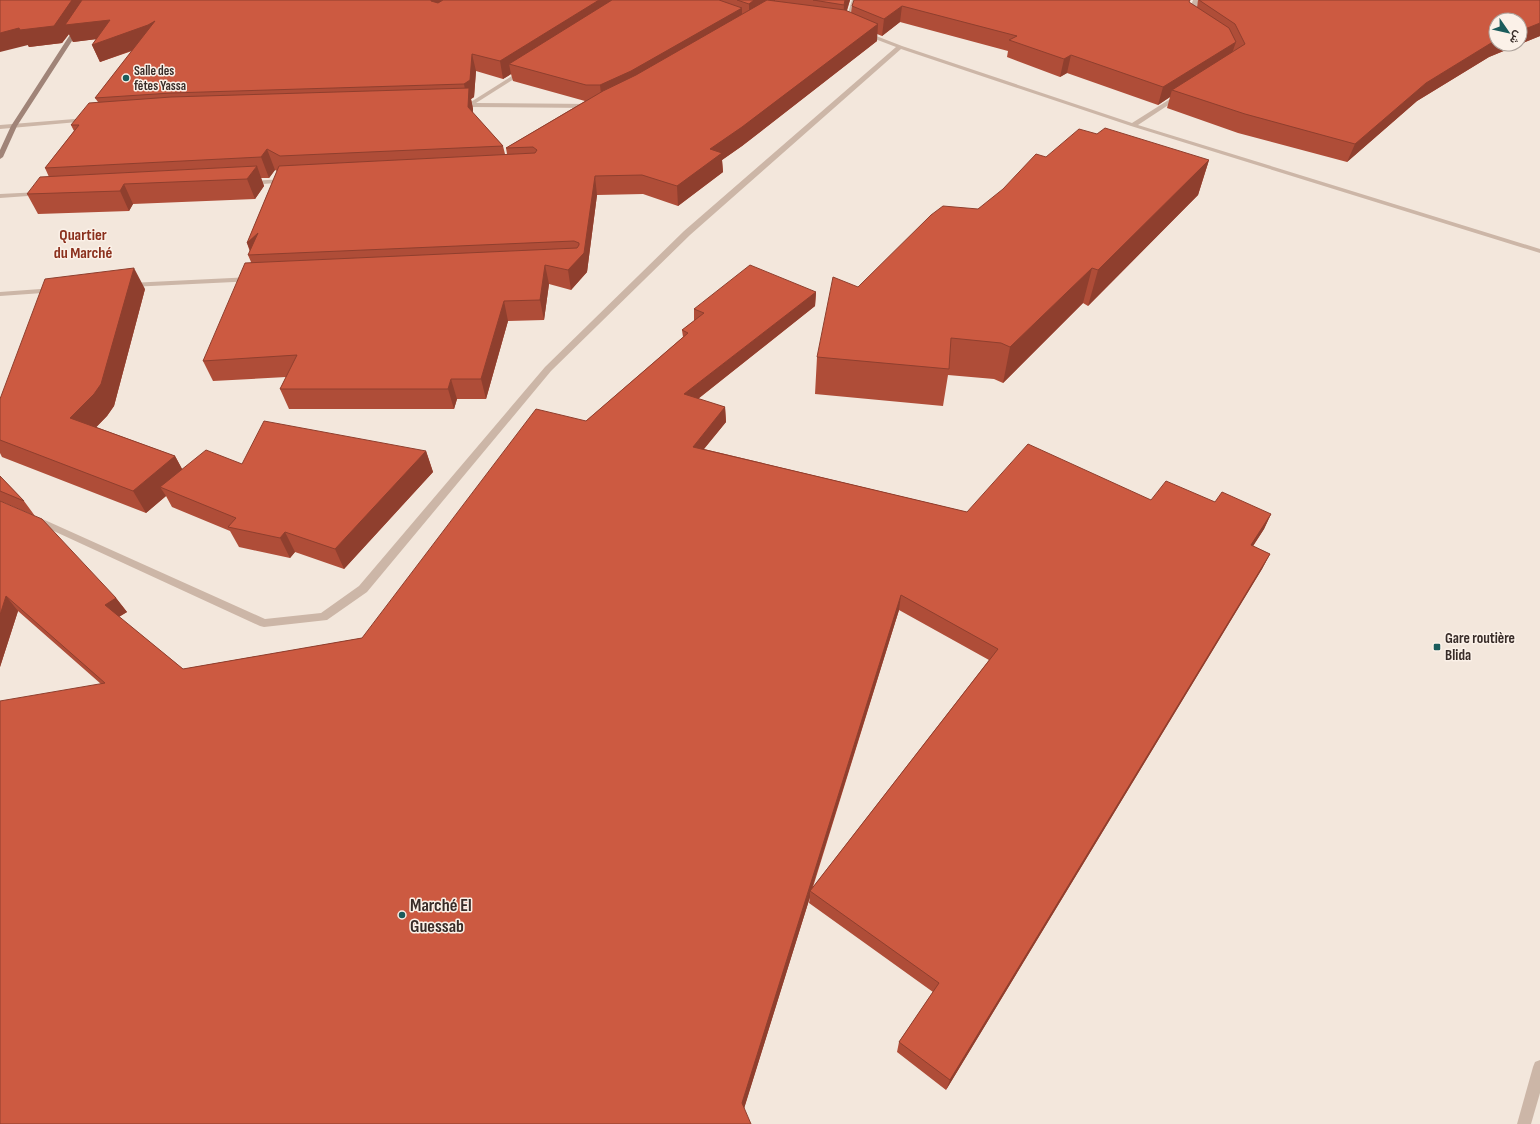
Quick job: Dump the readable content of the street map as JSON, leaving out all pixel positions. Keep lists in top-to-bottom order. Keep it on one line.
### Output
{"districts":["Quartier du Marché"],"places":{"other":["Salle des fêtes Yassa","Marché El Guessab"],"transit":["Gare routière Blida"]},"north":"bottom right"}
